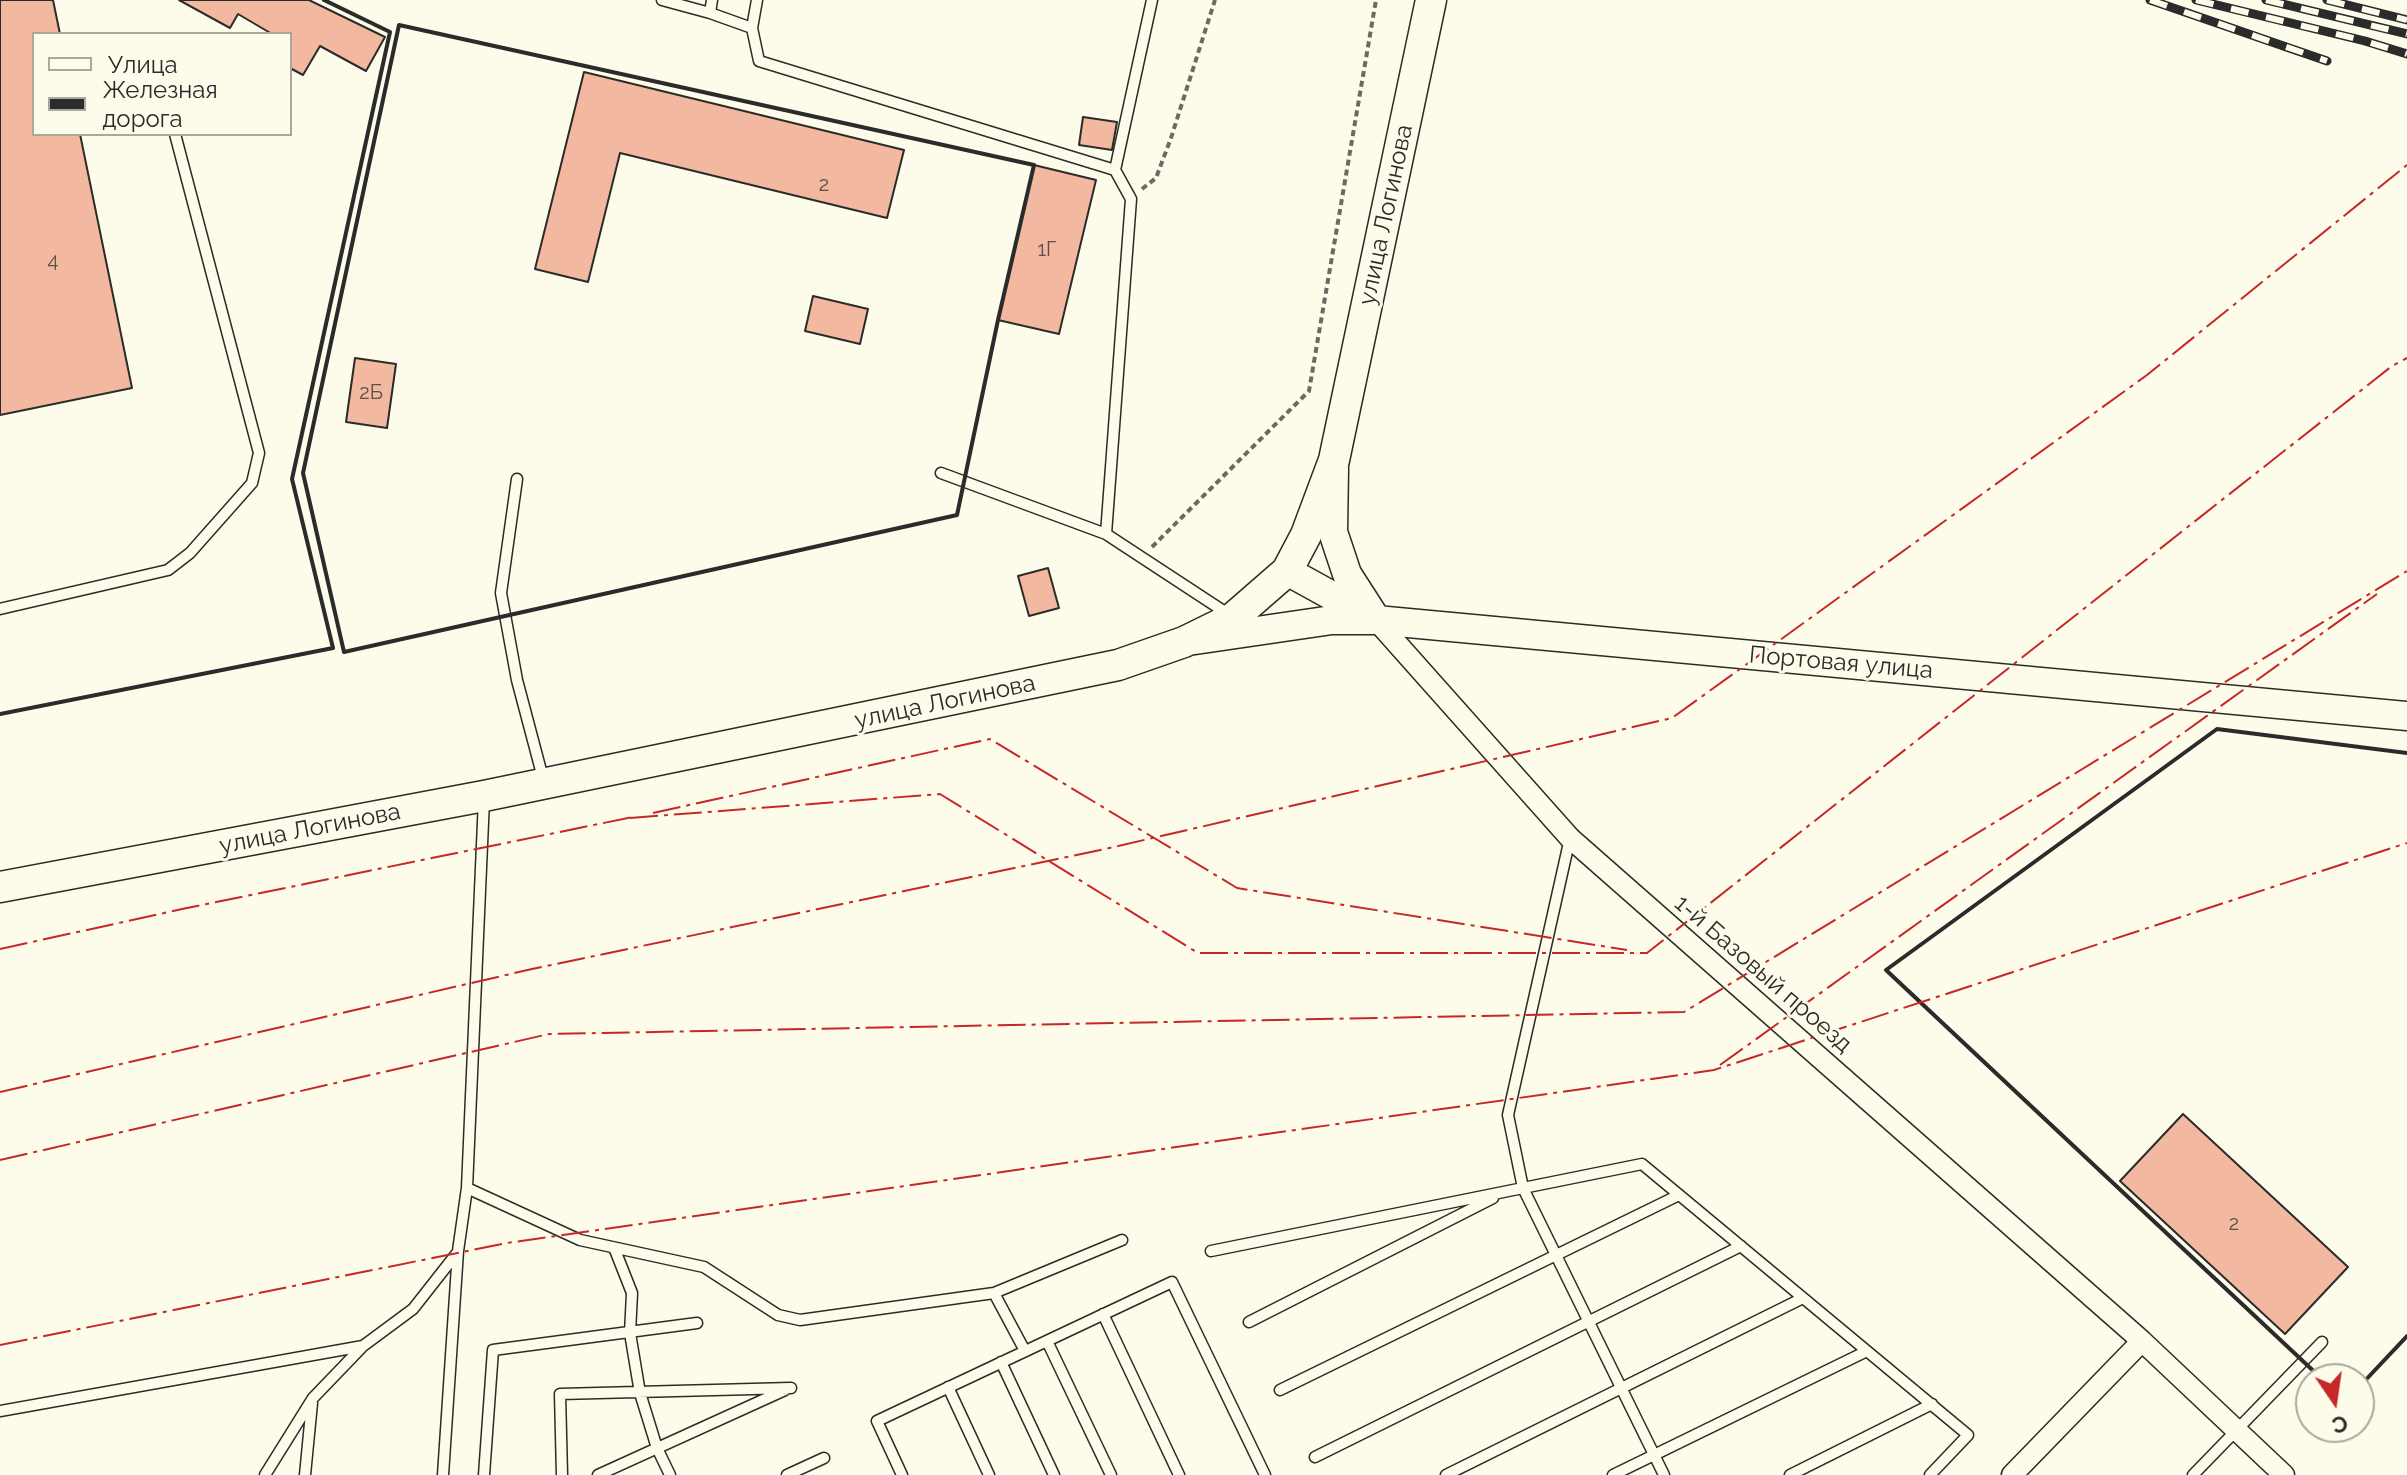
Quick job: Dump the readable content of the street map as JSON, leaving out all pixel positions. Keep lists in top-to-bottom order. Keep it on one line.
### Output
{"streets":{"main road":["улица Логинова"],"street":["Портовая улица","1-й Базовый проезд"]},"crossings":[["улица Логинова","Портовая улица"],["Портовая улица","1-й Базовый проезд"]],"house_numbers":["2","1Г","4","2Б","2"],"legend":["Улица","Железная дорога"],"north":"bottom"}
